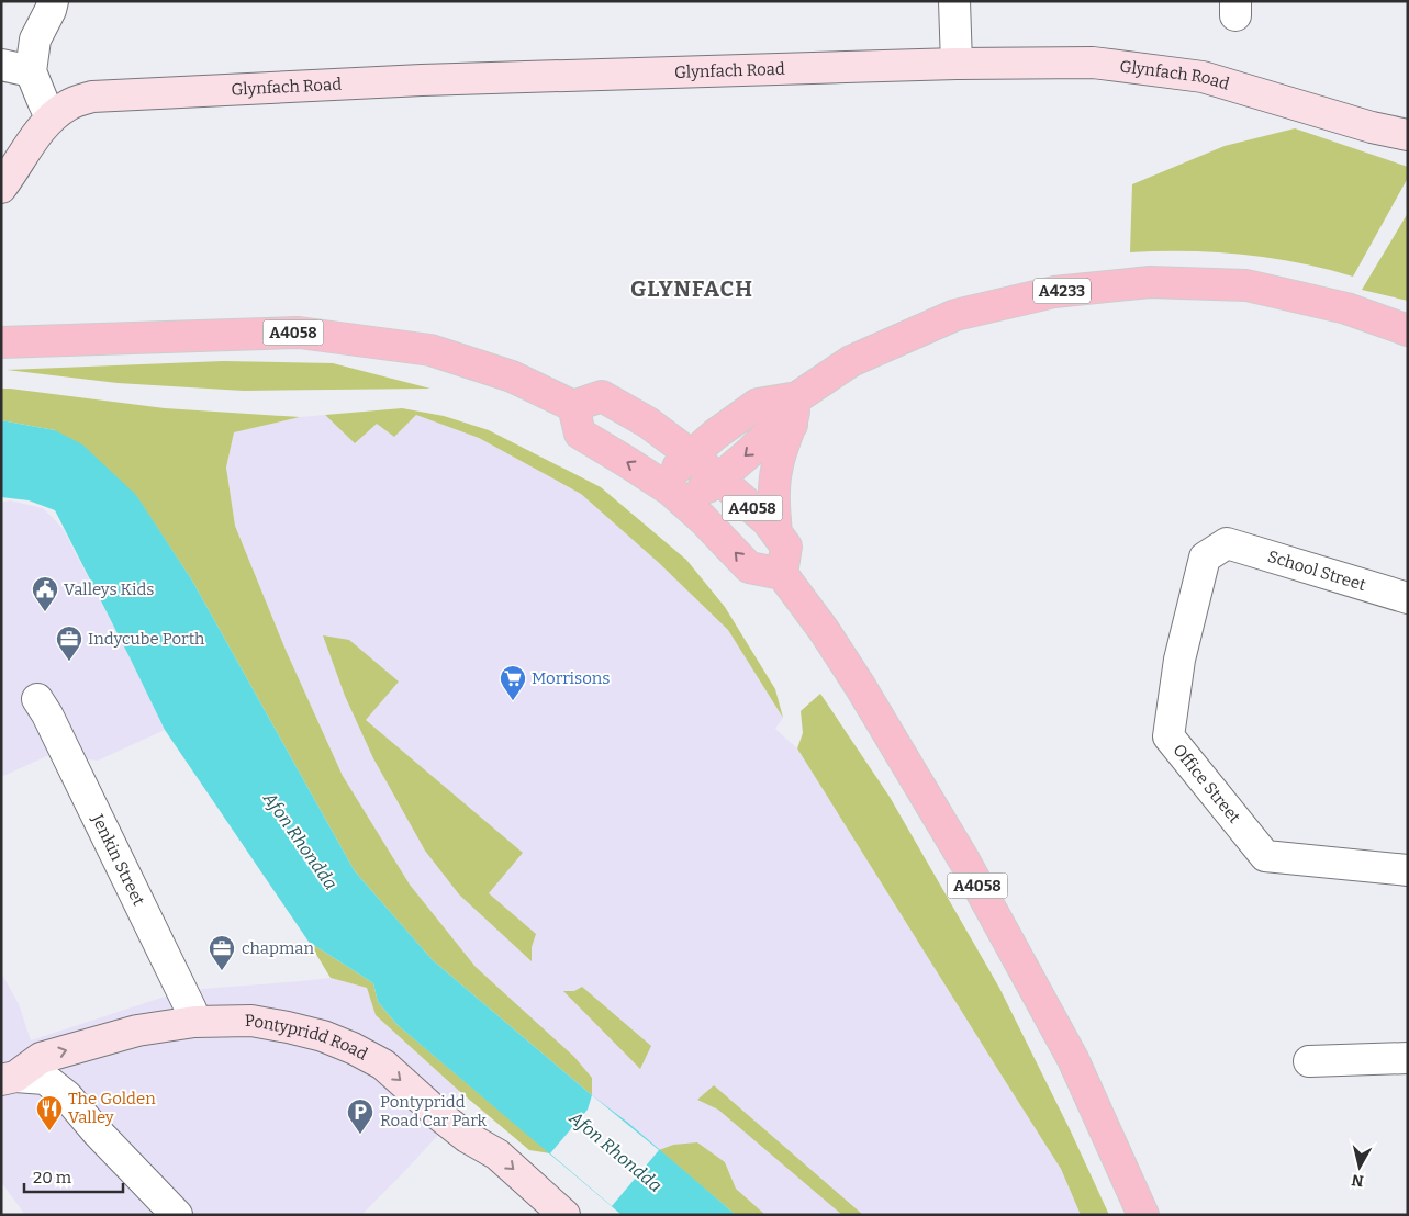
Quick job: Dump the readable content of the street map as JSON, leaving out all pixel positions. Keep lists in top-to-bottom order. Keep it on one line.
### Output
{"streets":{"main road":["A4233","A4058"],"street":["Glynfach Road","School Street","Office Street","Jenkin Street","Pontypridd Road"]},"crossings":[["A4233","A4058"],["School Street","Office Street"],["Jenkin Street","Pontypridd Road"]],"one_way":["Pontypridd Road"],"districts":["GLYNFACH"],"water":["Afon Rhondda"],"places":{"public building":["Valleys Kids"],"office":["Indycube Porth","chapman"],"supermarket":["Morrisons"],"restaurant":["The Golden Valley"],"parking":["Pontypridd Road Car Park"]},"scale_bar":"20 m","north":"bottom"}
